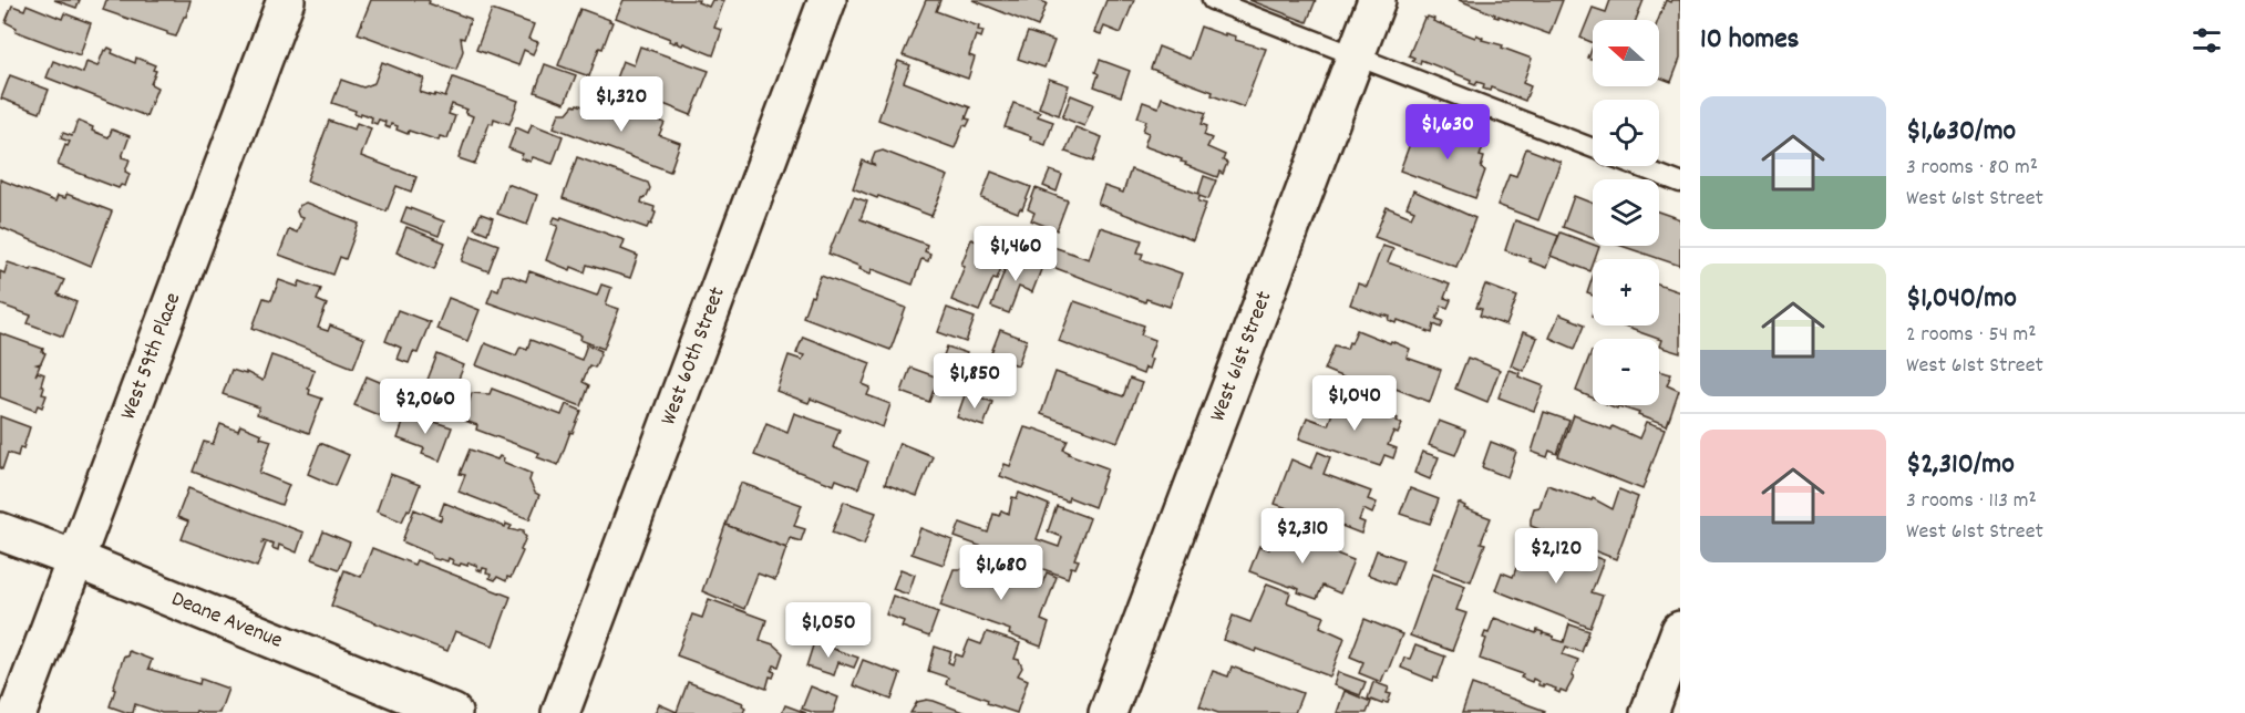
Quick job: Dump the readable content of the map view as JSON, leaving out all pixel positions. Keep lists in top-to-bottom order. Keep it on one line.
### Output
{"streets":{"street":["West 59th Place","West 60th Street","West 61st Street","Deane Avenue"]},"crossings":[["West 59th Place","Deane Avenue"]],"north":"left","page":{"heading":"10 homes","map_buttons":["+","−"],"price":["$1,320","$1,630","$1,460","$1,850","$1,040","$2,060","$2,310","$2,120","$1,680","$1,050"],"list":[{"name":"$1,630/mo","note":"3 rooms · 80 m² · West 61st Street"},{"name":"$1,040/mo","note":"2 rooms · 54 m² · West 61st Street"},{"name":"$2,310/mo","note":"3 rooms · 113 m² · West 61st Street"}]}}
